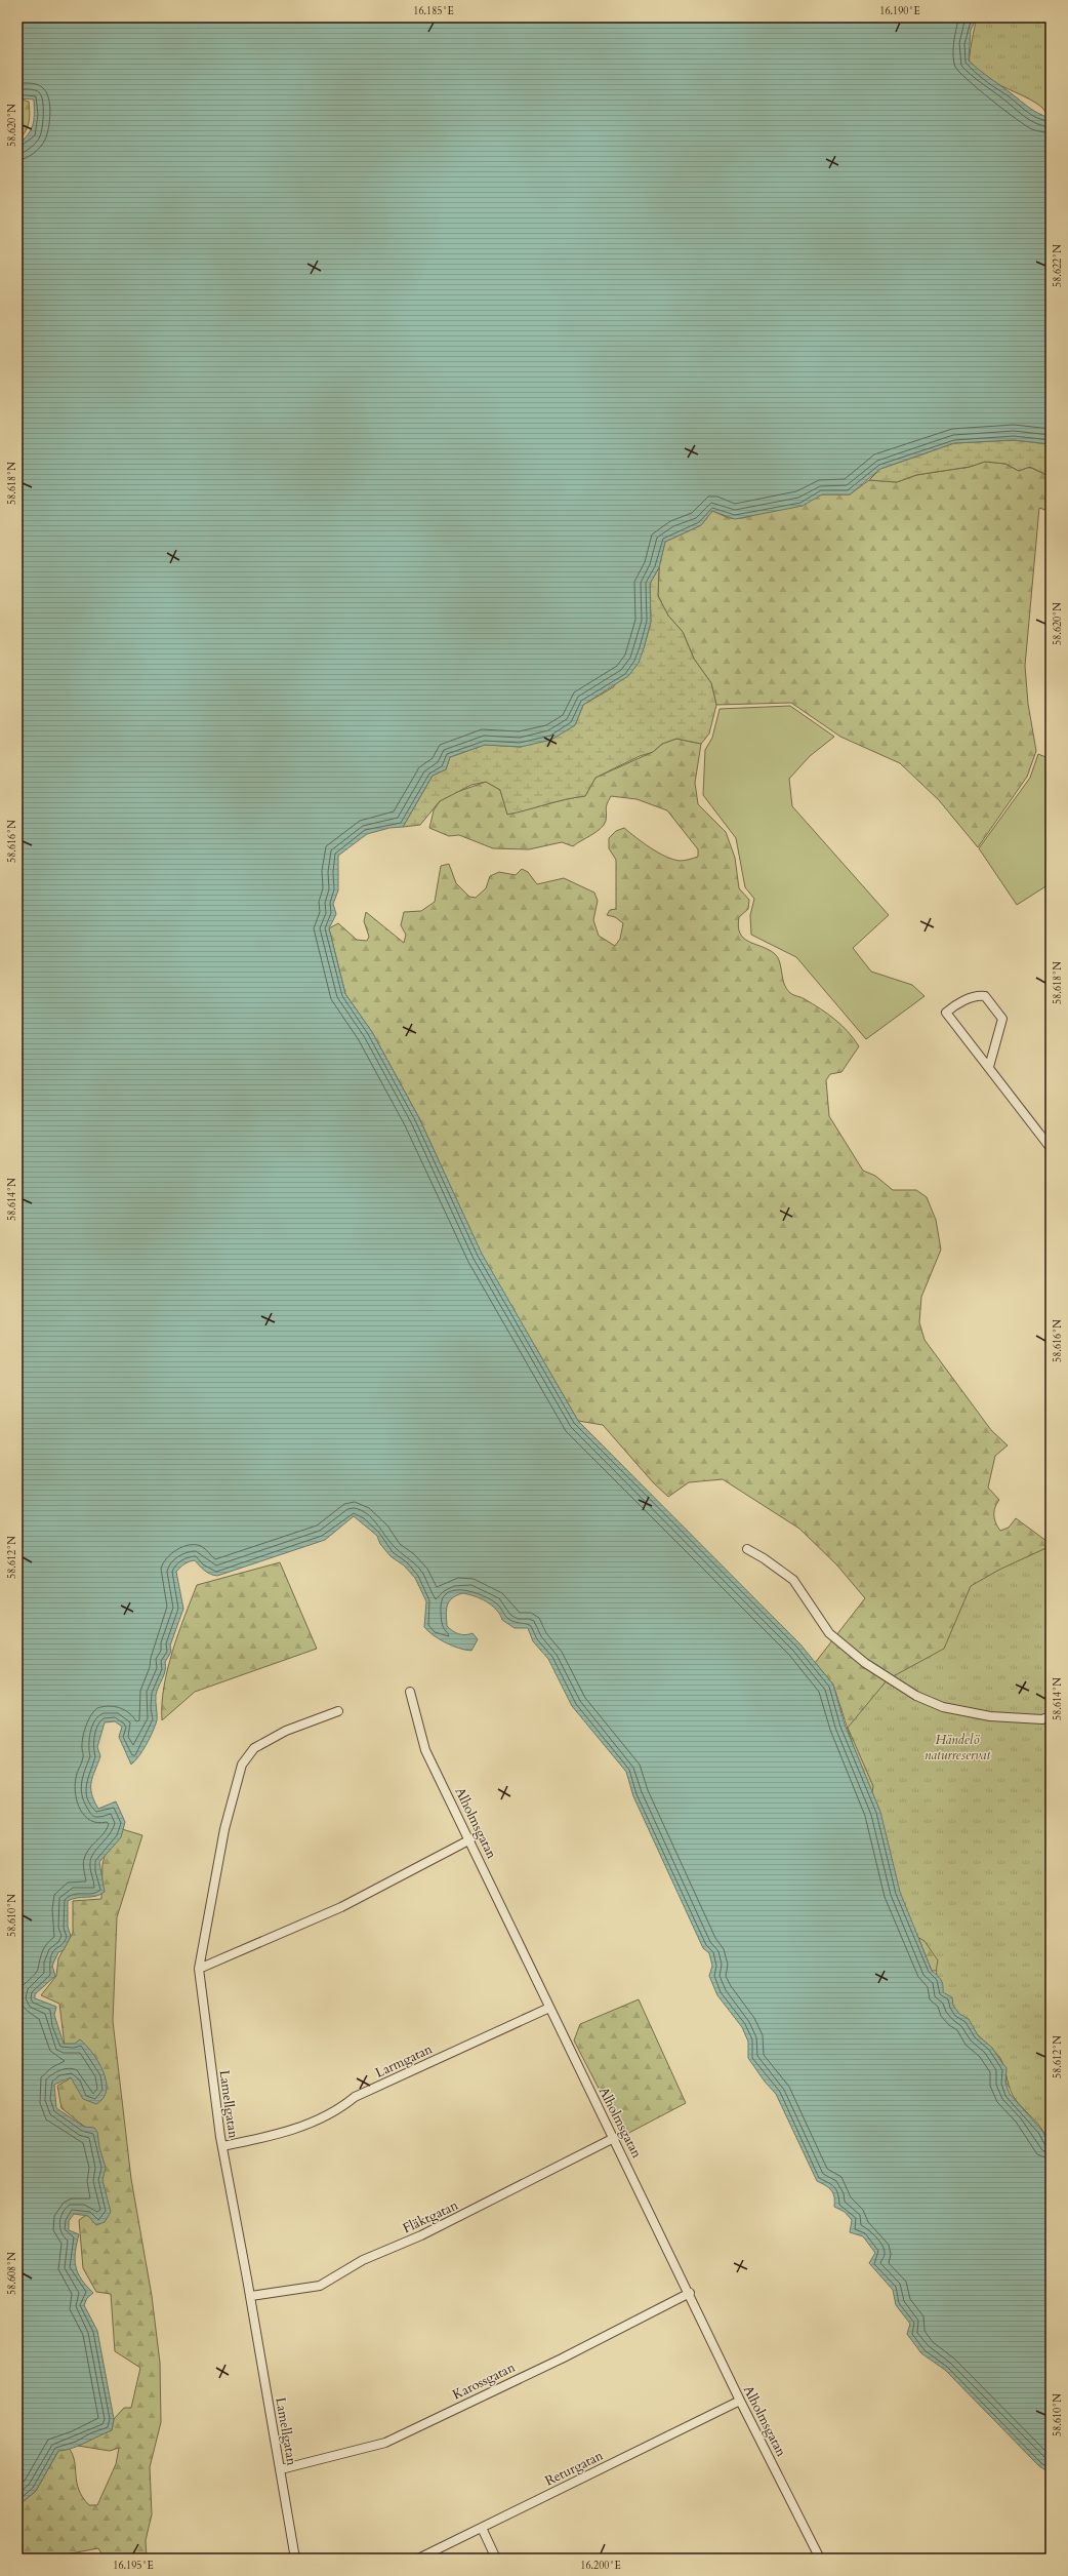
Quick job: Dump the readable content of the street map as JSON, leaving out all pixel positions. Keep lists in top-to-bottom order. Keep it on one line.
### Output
{"streets":{"street":["Alholmsgatan","Larmgatan","Lamellgatan","Fläktgatan","Karossgatan","Returgatan"]},"crossings":[["Alholmsgatan","Larmgatan"],["Alholmsgatan","Fläktgatan"],["Alholmsgatan","Karossgatan"],["Alholmsgatan","Returgatan"],["Larmgatan","Lamellgatan"],["Lamellgatan","Fläktgatan"],["Lamellgatan","Karossgatan"]],"parks":["Händelö naturreservat"],"coordinates":["16.185°E","16.190°E","58.620°N","58.622°N","58.618°N","58.616°N","58.614°N","58.612°N","58.610°N","58.608°N","16.195°E","16.200°E"]}
